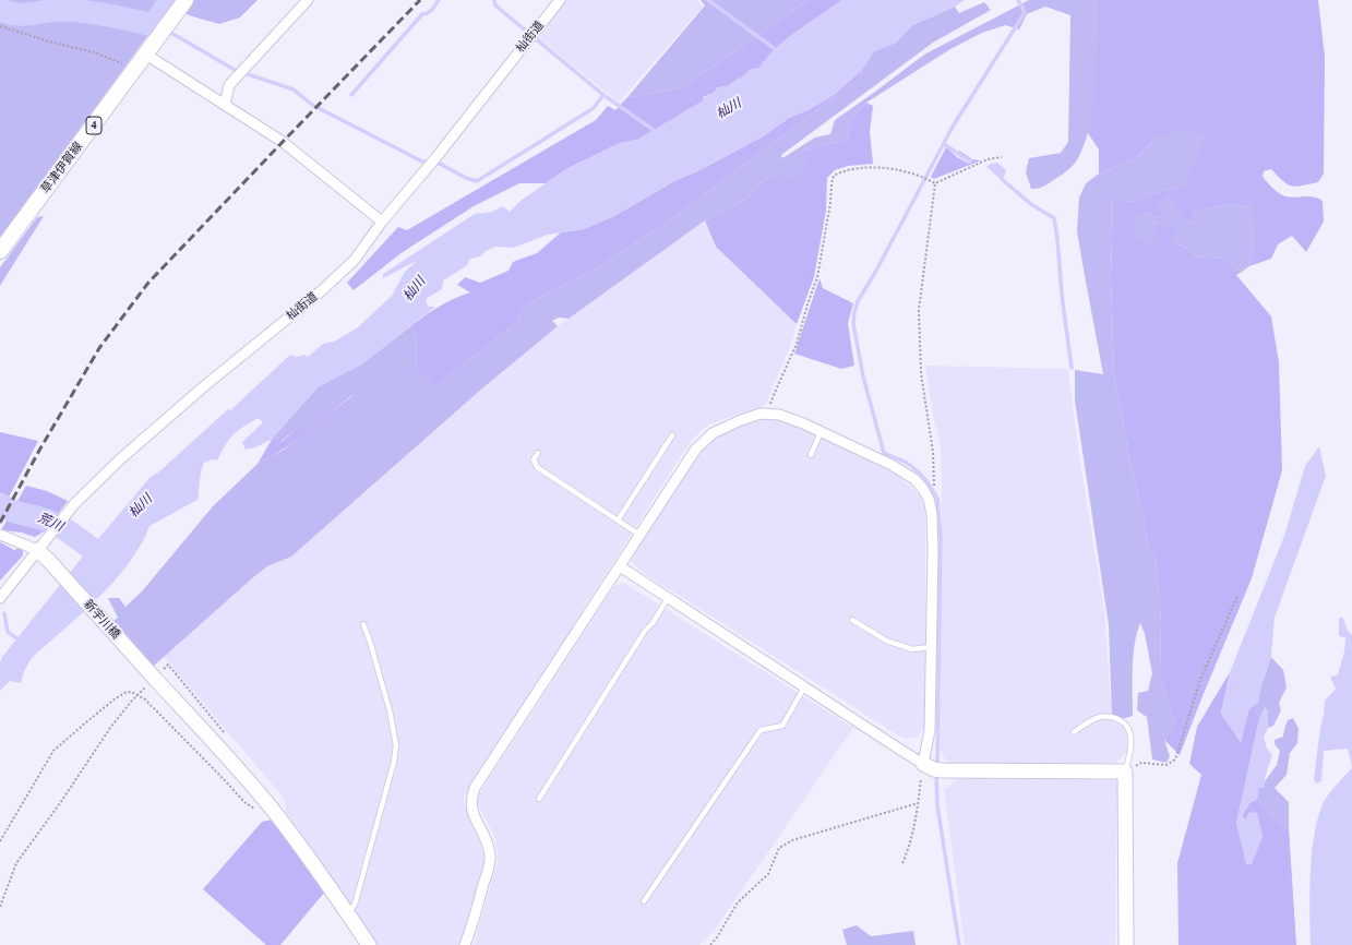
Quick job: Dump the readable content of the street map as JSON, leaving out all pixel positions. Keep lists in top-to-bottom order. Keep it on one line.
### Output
{"streets":{"main road":["4","草津伊賀線"],"street":["杣街道","新宇川橋"]},"crossings":[["杣街道","新宇川橋"]],"water":["杣川","荒川"]}
